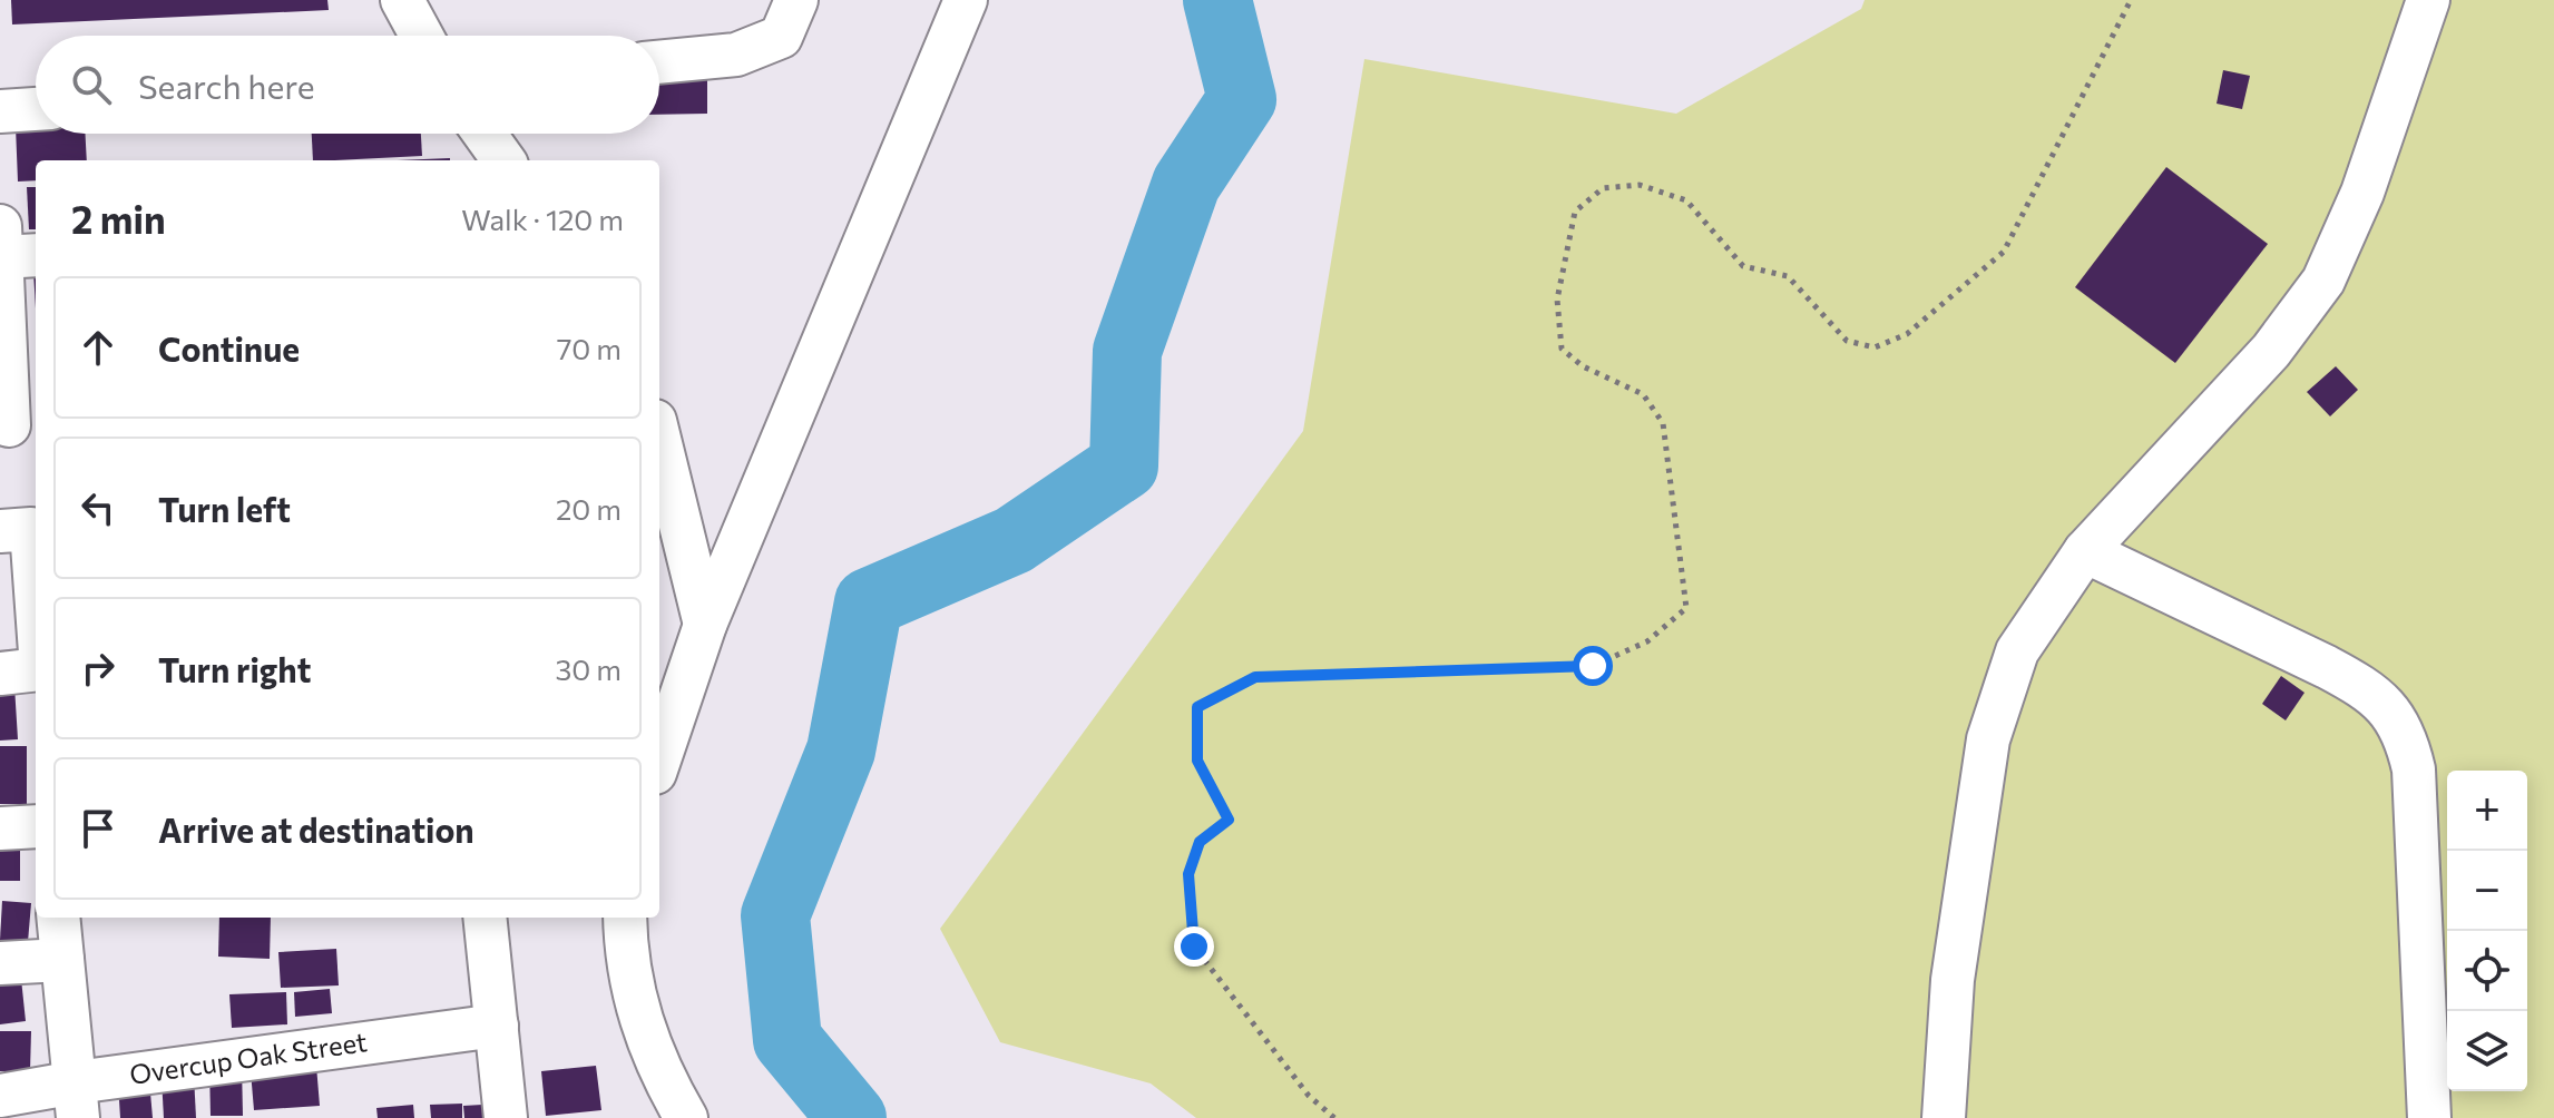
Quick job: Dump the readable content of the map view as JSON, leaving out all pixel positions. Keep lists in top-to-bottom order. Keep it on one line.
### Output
{"streets":{"street":["Overcup Oak Street"]},"page":{"search":"Search here","heading":["2 min","Walk · 120 m"],"list":[["Continue","70 m"],["Turn left","20 m"],["Turn right","30 m"],"Arrive at destination"],"map_buttons":["+","−"]}}
